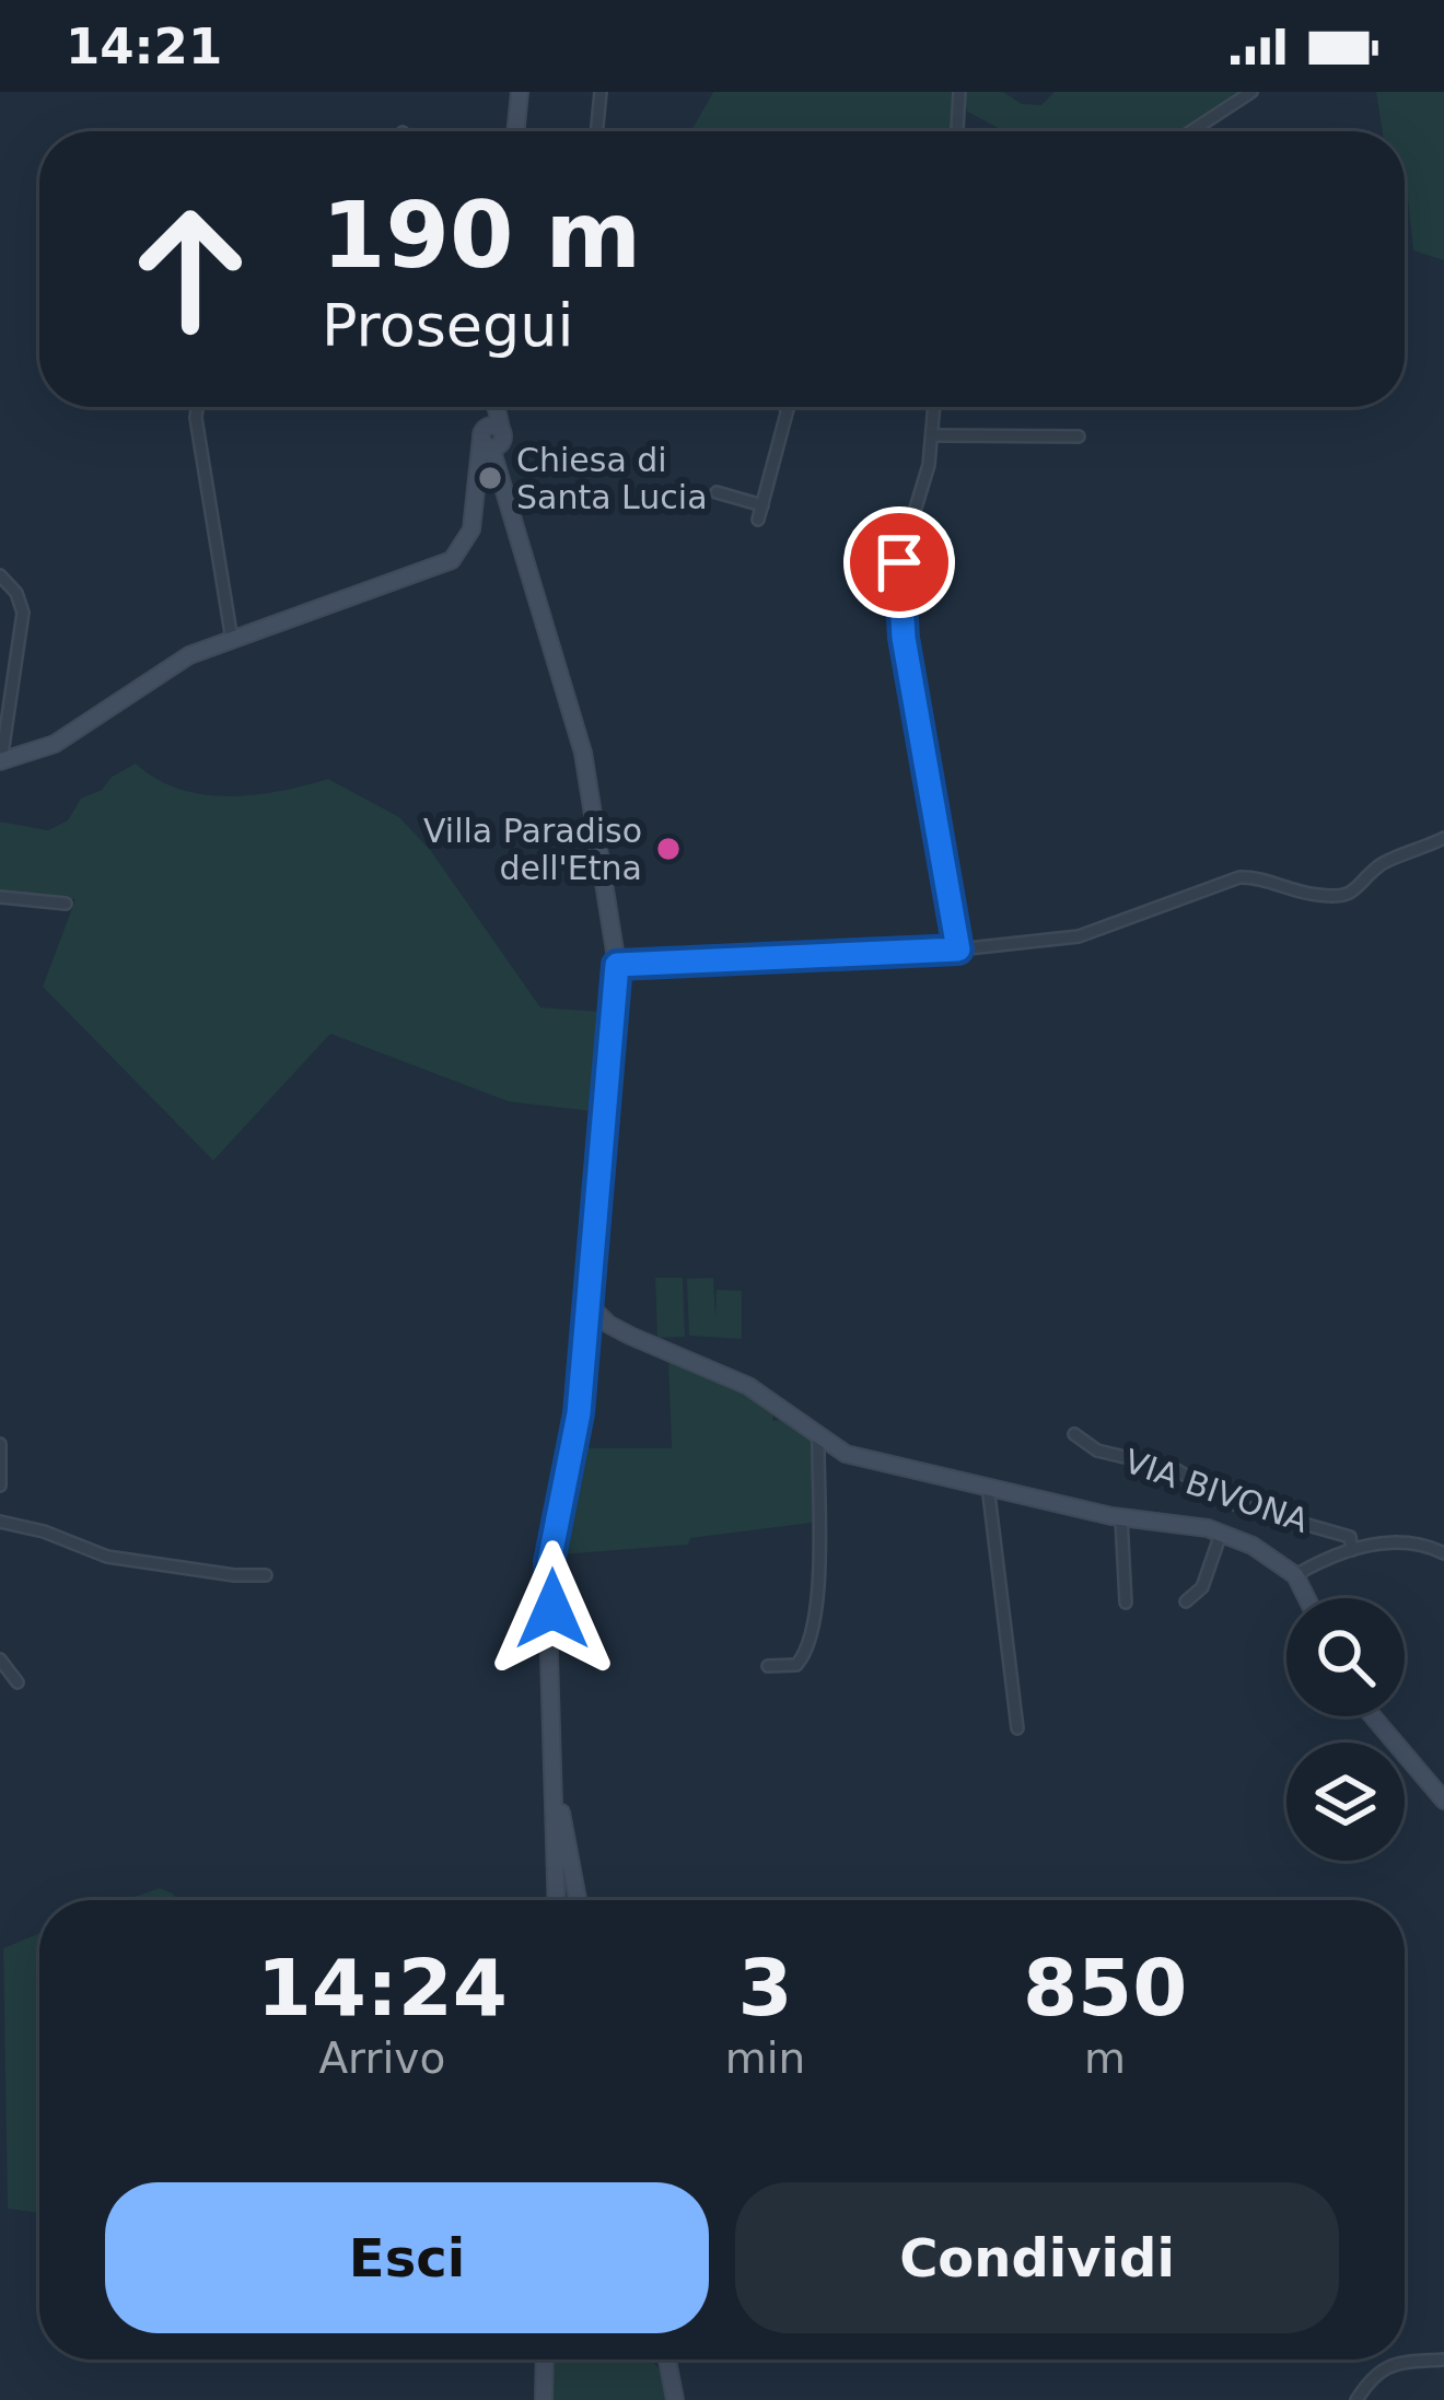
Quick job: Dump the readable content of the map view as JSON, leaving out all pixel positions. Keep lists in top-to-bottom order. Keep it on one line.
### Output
{"streets":{"street":["VIA BIVONA"]},"places":["Chiesa di Santa Lucia","Villa Paradiso dell'Etna"],"page":{"status":"14:21","turn":["190 m","Prosegui"],"eta":["14:24","Arrivo","3","min","850","m"],"buttons":["Esci","Condividi"]}}
